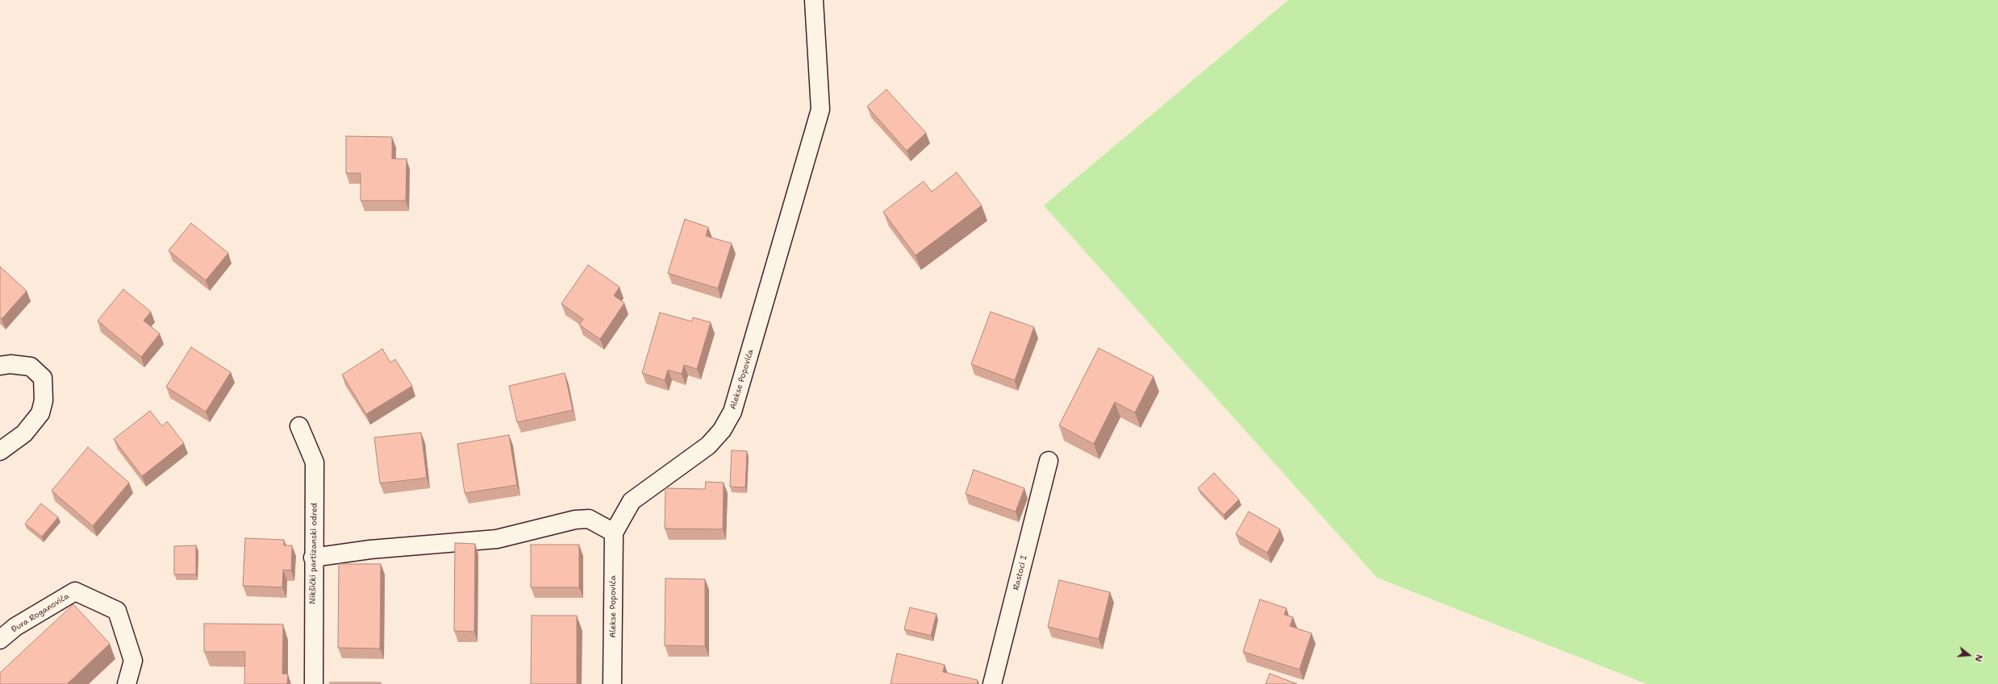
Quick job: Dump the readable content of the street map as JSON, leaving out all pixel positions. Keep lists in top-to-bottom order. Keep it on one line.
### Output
{"streets":{"street":["Alekse Popovića","Nikšićki partizanski odred","Rastoci I","Đura Roganovića"]},"north":"right"}
